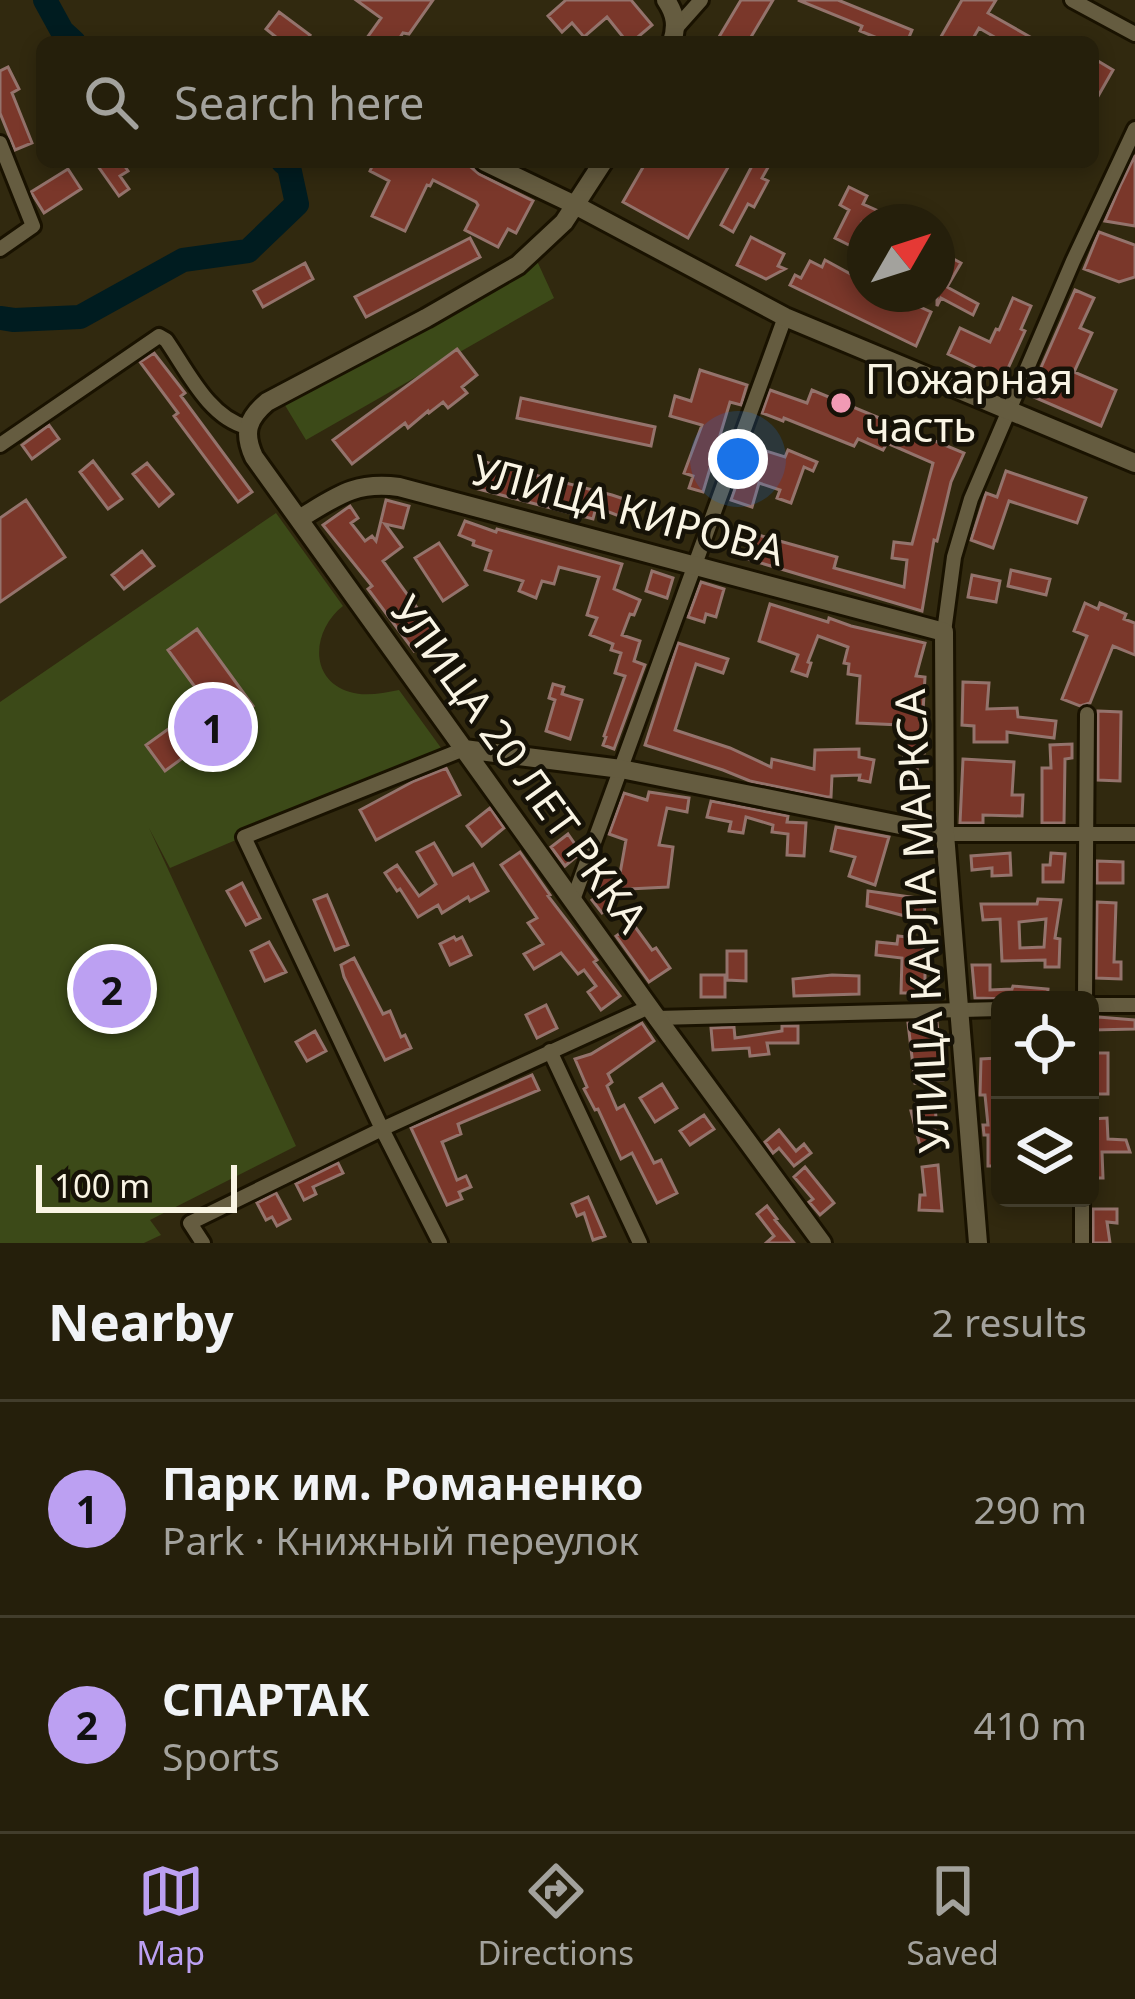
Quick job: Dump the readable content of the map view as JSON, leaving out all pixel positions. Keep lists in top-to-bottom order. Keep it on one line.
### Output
{"streets":{"street":["УЛИЦА КИРОВА","УЛИЦА 20 ЛЕТ РККА","УЛИЦА КАРЛА МАРКСА"]},"crossings":[["УЛИЦА КИРОВА","УЛИЦА 20 ЛЕТ РККА"],["УЛИЦА КИРОВА","УЛИЦА КАРЛА МАРКСА"]],"places":["Пожарная часть"],"scale_bar":"100 m","north":"top right","page":{"search":"Search here","pins":["1","2"],"scale":"100 m","heading":["Nearby","2 results"],"list":[{"mark":"1","name":"Парк им. Романенко","note":"Park · Книжный переулок","value":"290 m"},{"mark":"2","name":"СПАРТАК","note":"Sports","value":"410 m"}],"nav":["Map","Directions","Saved"]}}
